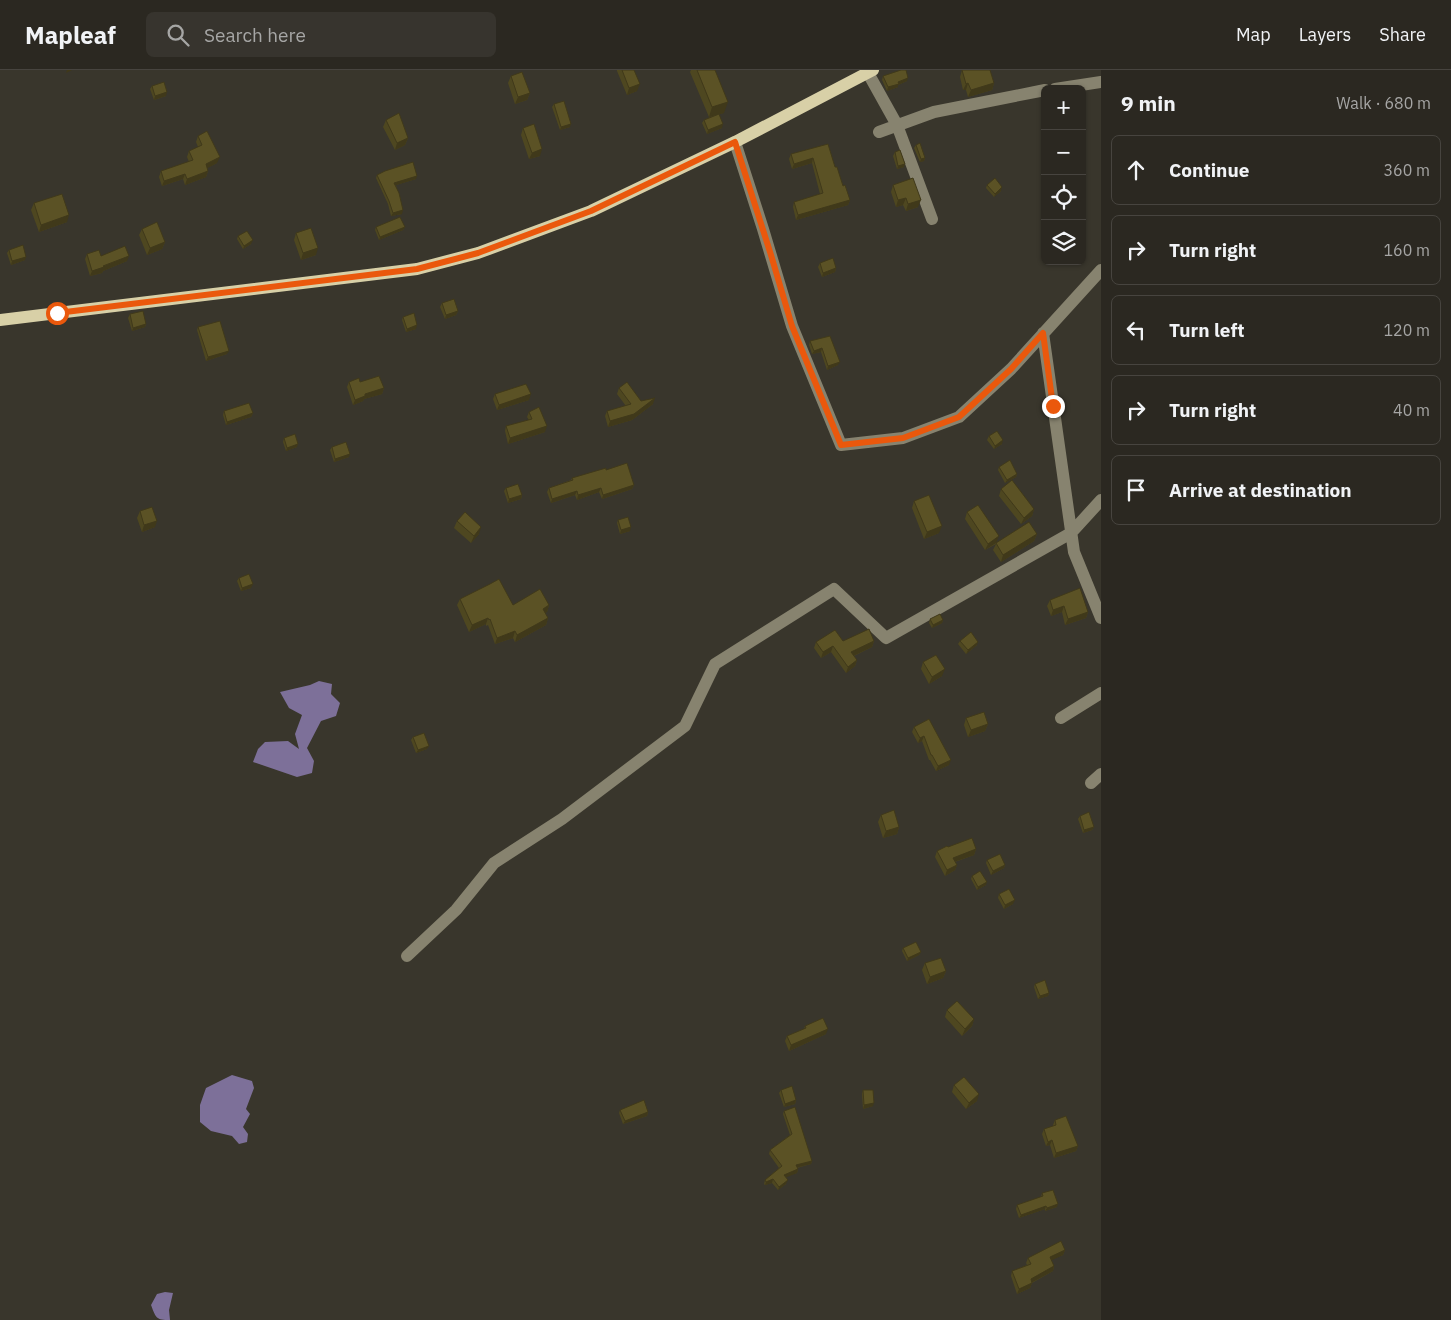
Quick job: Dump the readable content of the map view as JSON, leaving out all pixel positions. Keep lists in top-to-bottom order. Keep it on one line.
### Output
{"page":{"header":"Mapleaf","search":"Search here","nav":["Map","Layers","Share"],"heading":["9 min","Walk · 680 m"],"map_buttons":["+","−"],"list":[["Continue","360 m"],["Turn right","160 m"],["Turn left","120 m"],["Turn right","40 m"],"Arrive at destination"]}}
